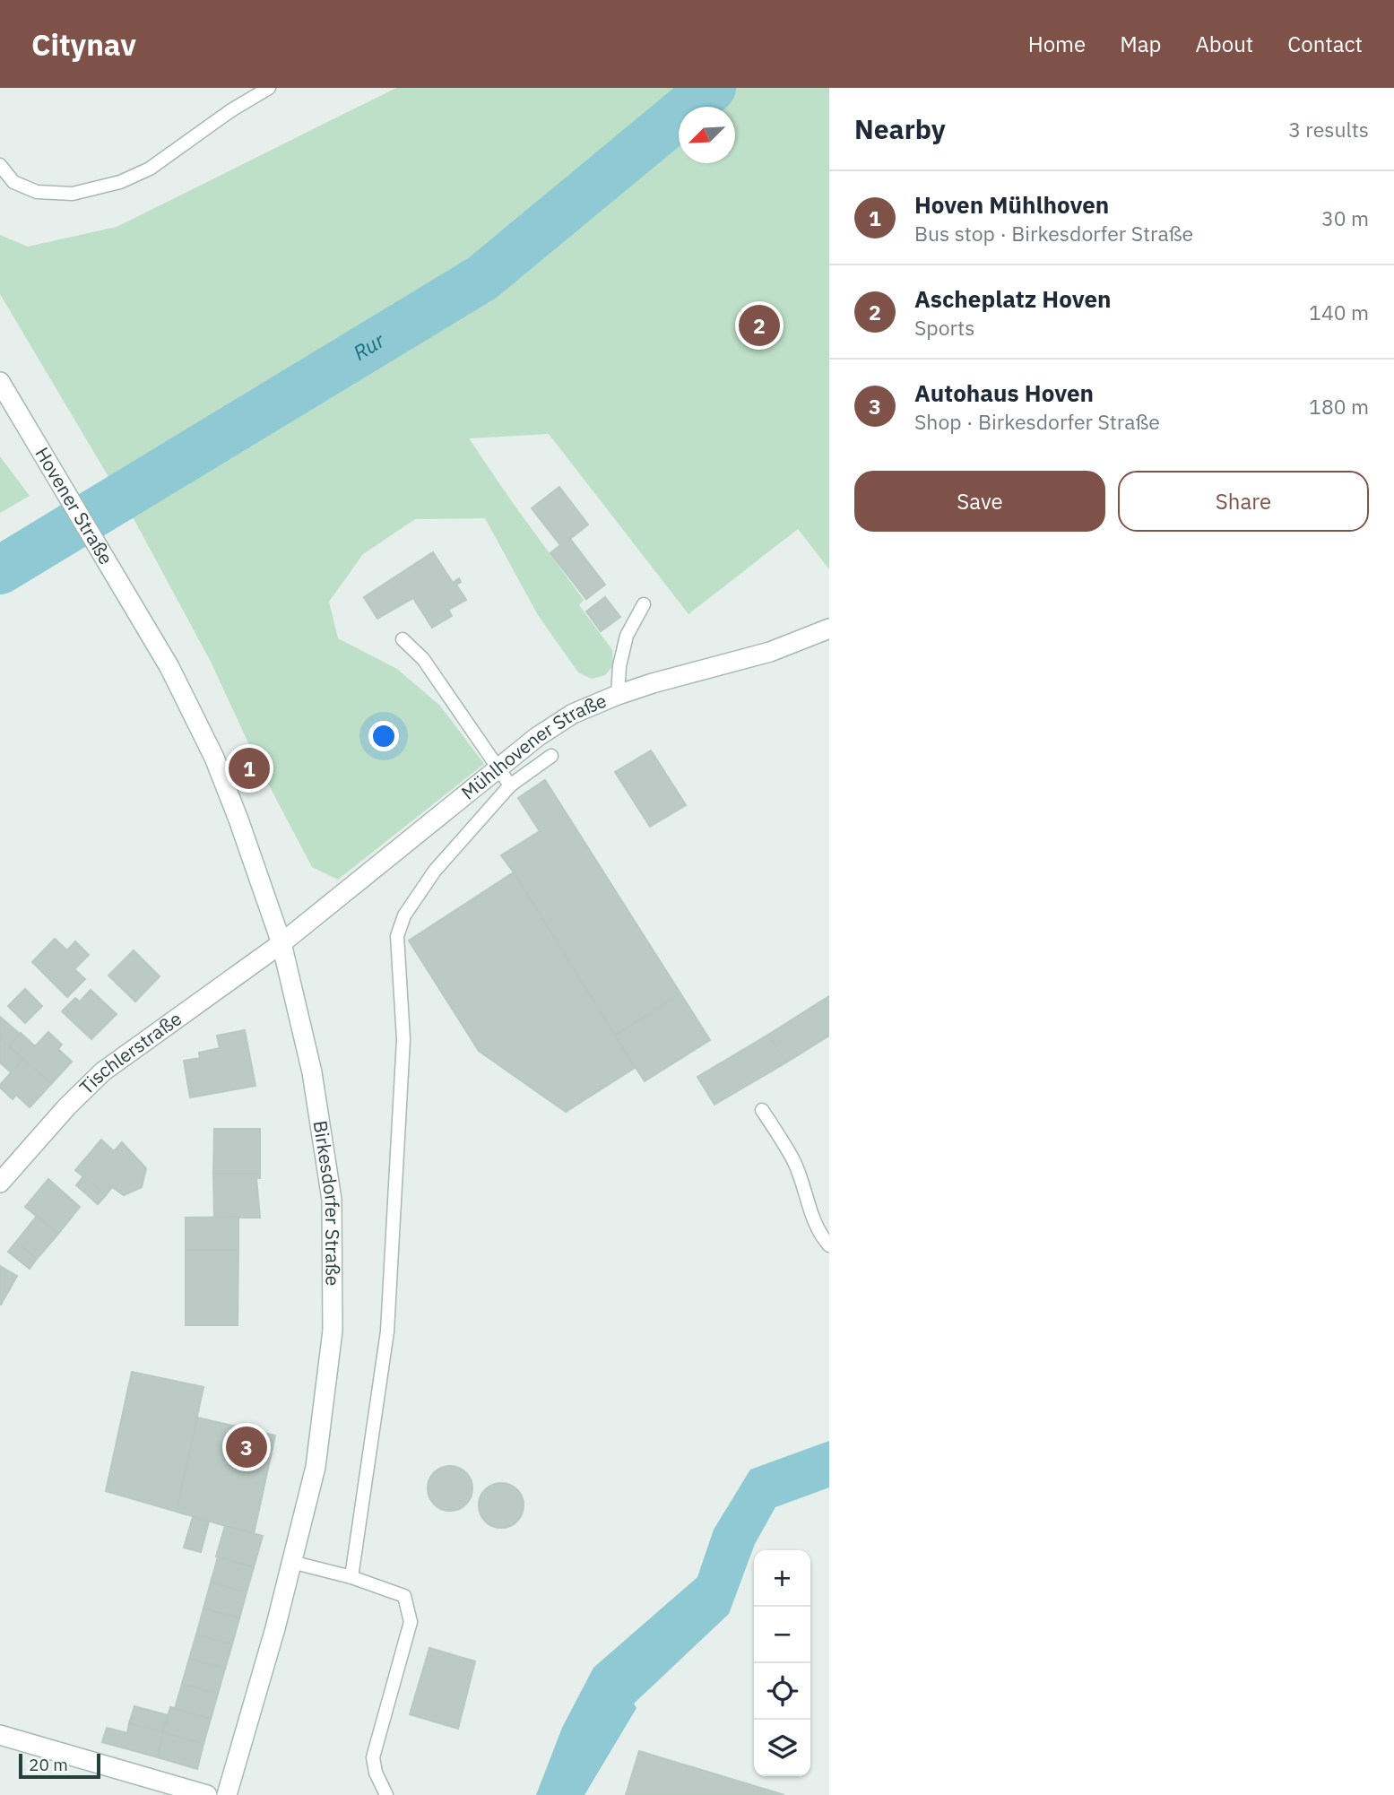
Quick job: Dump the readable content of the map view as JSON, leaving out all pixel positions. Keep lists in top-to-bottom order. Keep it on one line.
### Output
{"streets":{"main road":["Hovener Straße","Mühlhovener Straße","Tischlerstraße","Birkesdorfer Straße"]},"crossings":[["Hovener Straße","Birkesdorfer Straße"],["Mühlhovener Straße","Tischlerstraße"],["Mühlhovener Straße","Birkesdorfer Straße"],["Tischlerstraße","Birkesdorfer Straße"]],"water":["Rur"],"scale_bar":"20 m","north":"bottom left","page":{"header":"Citynav","nav":["Home","Map","About","Contact"],"heading":["Nearby","3 results"],"list":[{"mark":"1","name":"Hoven Mühlhoven","note":"Bus stop · Birkesdorfer Straße","value":"30 m"},{"mark":"2","name":"Ascheplatz Hoven","note":"Sports","value":"140 m"},{"mark":"3","name":"Autohaus Hoven","note":"Shop · Birkesdorfer Straße","value":"180 m"}],"pins":["2","1","3"],"buttons":["Save","Share"],"map_buttons":["+","−"],"scale":"20 m"}}
